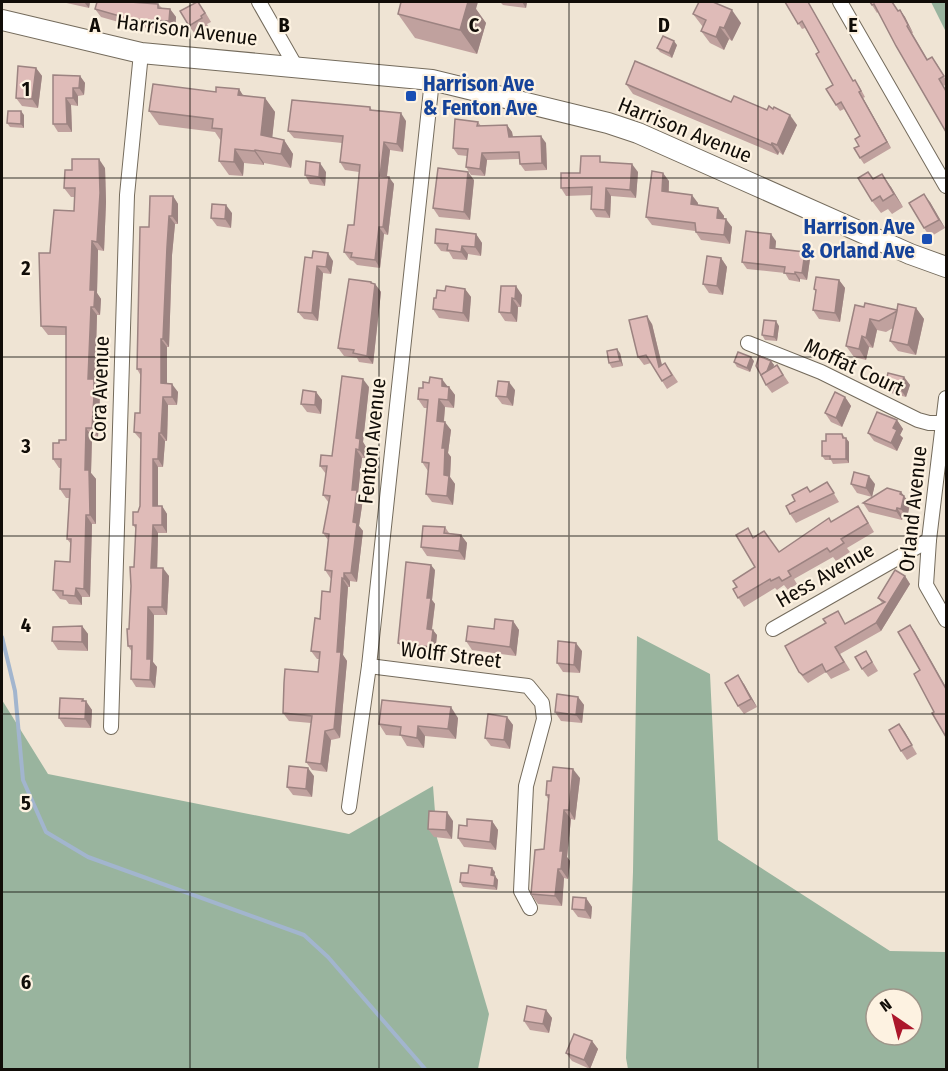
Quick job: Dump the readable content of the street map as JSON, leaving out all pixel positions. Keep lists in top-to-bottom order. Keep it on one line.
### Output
{"streets":{"main road":["Harrison Avenue"],"street":["Moffat Court","Cora Avenue","Fenton Avenue","Orland Avenue","Hess Avenue","Wolff Street"]},"crossings":[["Harrison Avenue","Cora Avenue"],["Harrison Avenue","Fenton Avenue"],["Moffat Court","Orland Avenue"],["Fenton Avenue","Wolff Street"],["Orland Avenue","Hess Avenue"]],"places":{"transit":["Harrison Ave & Fenton Ave","Harrison Ave & Orland Ave"]},"north":"top left","grid":{"columns":["A","B","C","D","E"],"rows":["1","2","3","4","5","6"]}}
